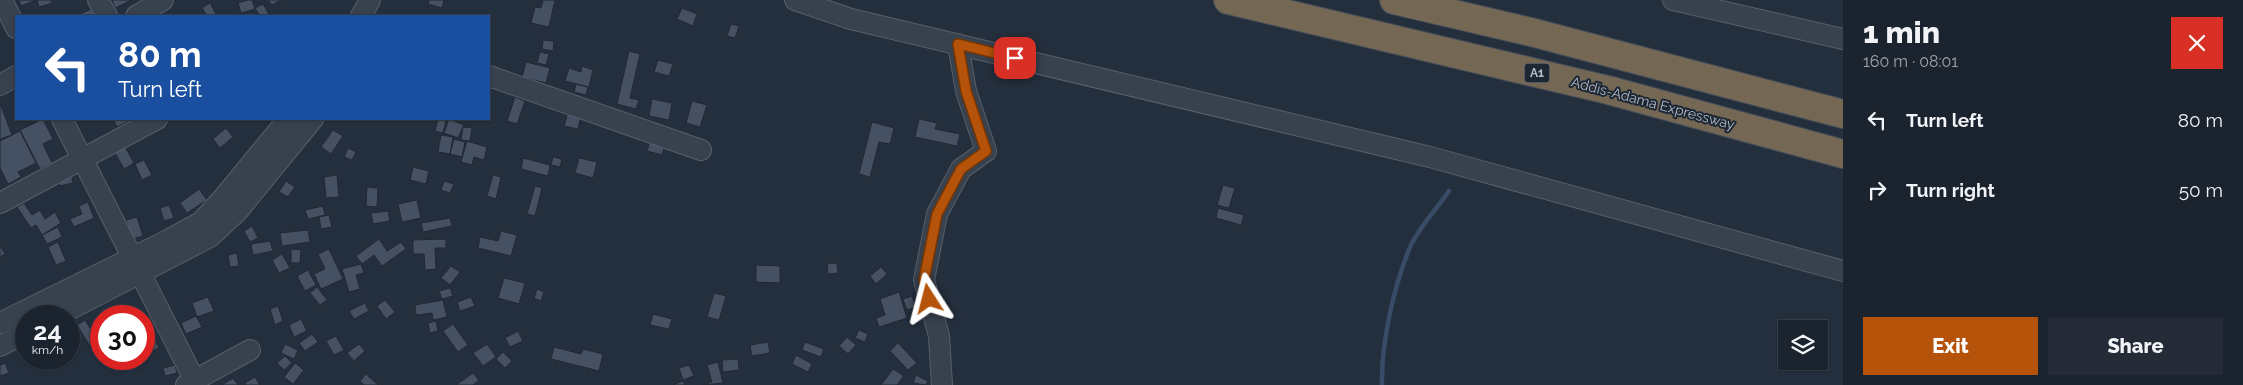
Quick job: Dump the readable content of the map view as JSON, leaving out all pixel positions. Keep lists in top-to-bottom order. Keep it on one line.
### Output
{"streets":{"highway":["A1","Addis-Adama Expressway"]},"page":{"heading":["1 min","160 m · 08:01"],"turn":["80 m","Turn left"],"list":[{"name":"Turn left","value":"80 m"},{"name":"Turn right","value":"50 m"}],"speed":"24 km/h","limit":"30","buttons":["Exit","Share"]}}
